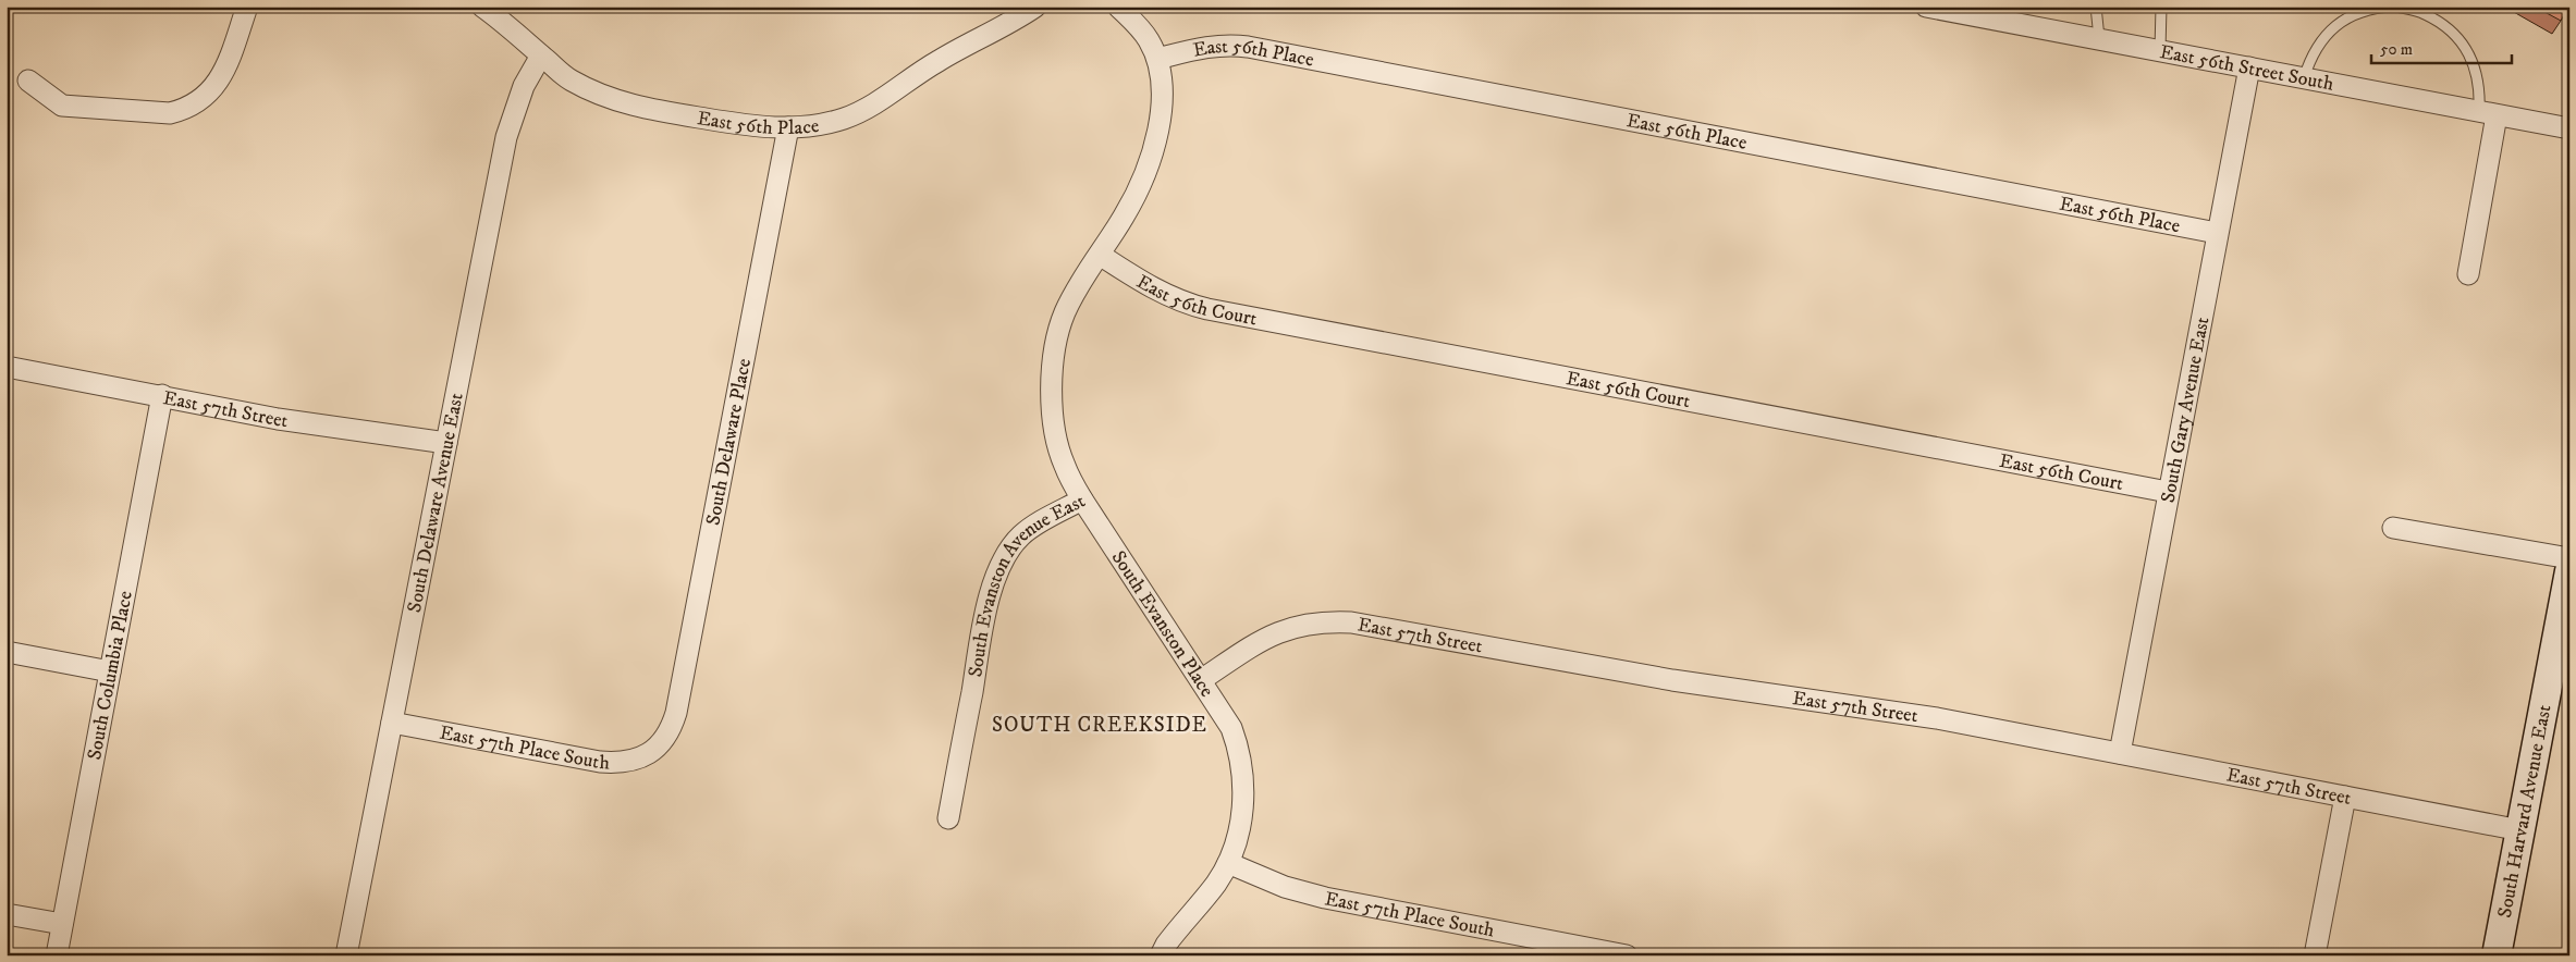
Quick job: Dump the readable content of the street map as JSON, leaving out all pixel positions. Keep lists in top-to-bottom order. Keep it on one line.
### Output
{"streets":{"main road":["South Harvard Avenue East"],"street":["East 56th Place","East 56th Street South","East 56th Court","East 57th Street","South Gary Avenue East","South Delaware Place","South Delaware Avenue East","South Evanston Avenue East","South Evanston Place","South Columbia Place","East 57th Place South"]},"crossings":[["East 56th Place","South Gary Avenue East"],["East 56th Place","South Delaware Place"],["East 56th Place","South Delaware Avenue East"],["East 56th Place","South Evanston Avenue East"],["East 56th Street South","South Gary Avenue East"],["East 56th Court","South Gary Avenue East"],["East 56th Court","South Evanston Avenue East"],["East 57th Street","South Gary Avenue East"],["East 57th Street","South Delaware Avenue East"],["East 57th Street","South Evanston Place"],["East 57th Street","South Columbia Place"],["East 57th Street","South Harvard Avenue East"],["South Delaware Place","East 57th Place South"],["South Delaware Avenue East","East 57th Place South"],["South Evanston Avenue East","South Evanston Place"],["South Evanston Place","East 57th Place South"]],"districts":["SOUTH CREEKSIDE"],"scale_bar":"50 m"}
